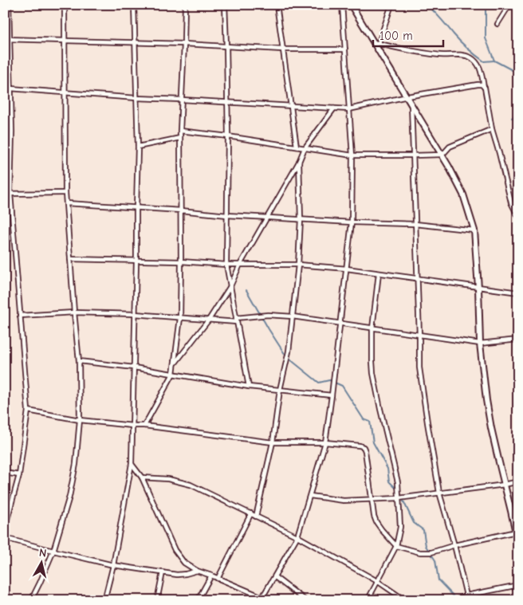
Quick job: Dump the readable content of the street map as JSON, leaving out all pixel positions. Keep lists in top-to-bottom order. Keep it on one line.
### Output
{"scale_bar":"100 m","north":"top"}
